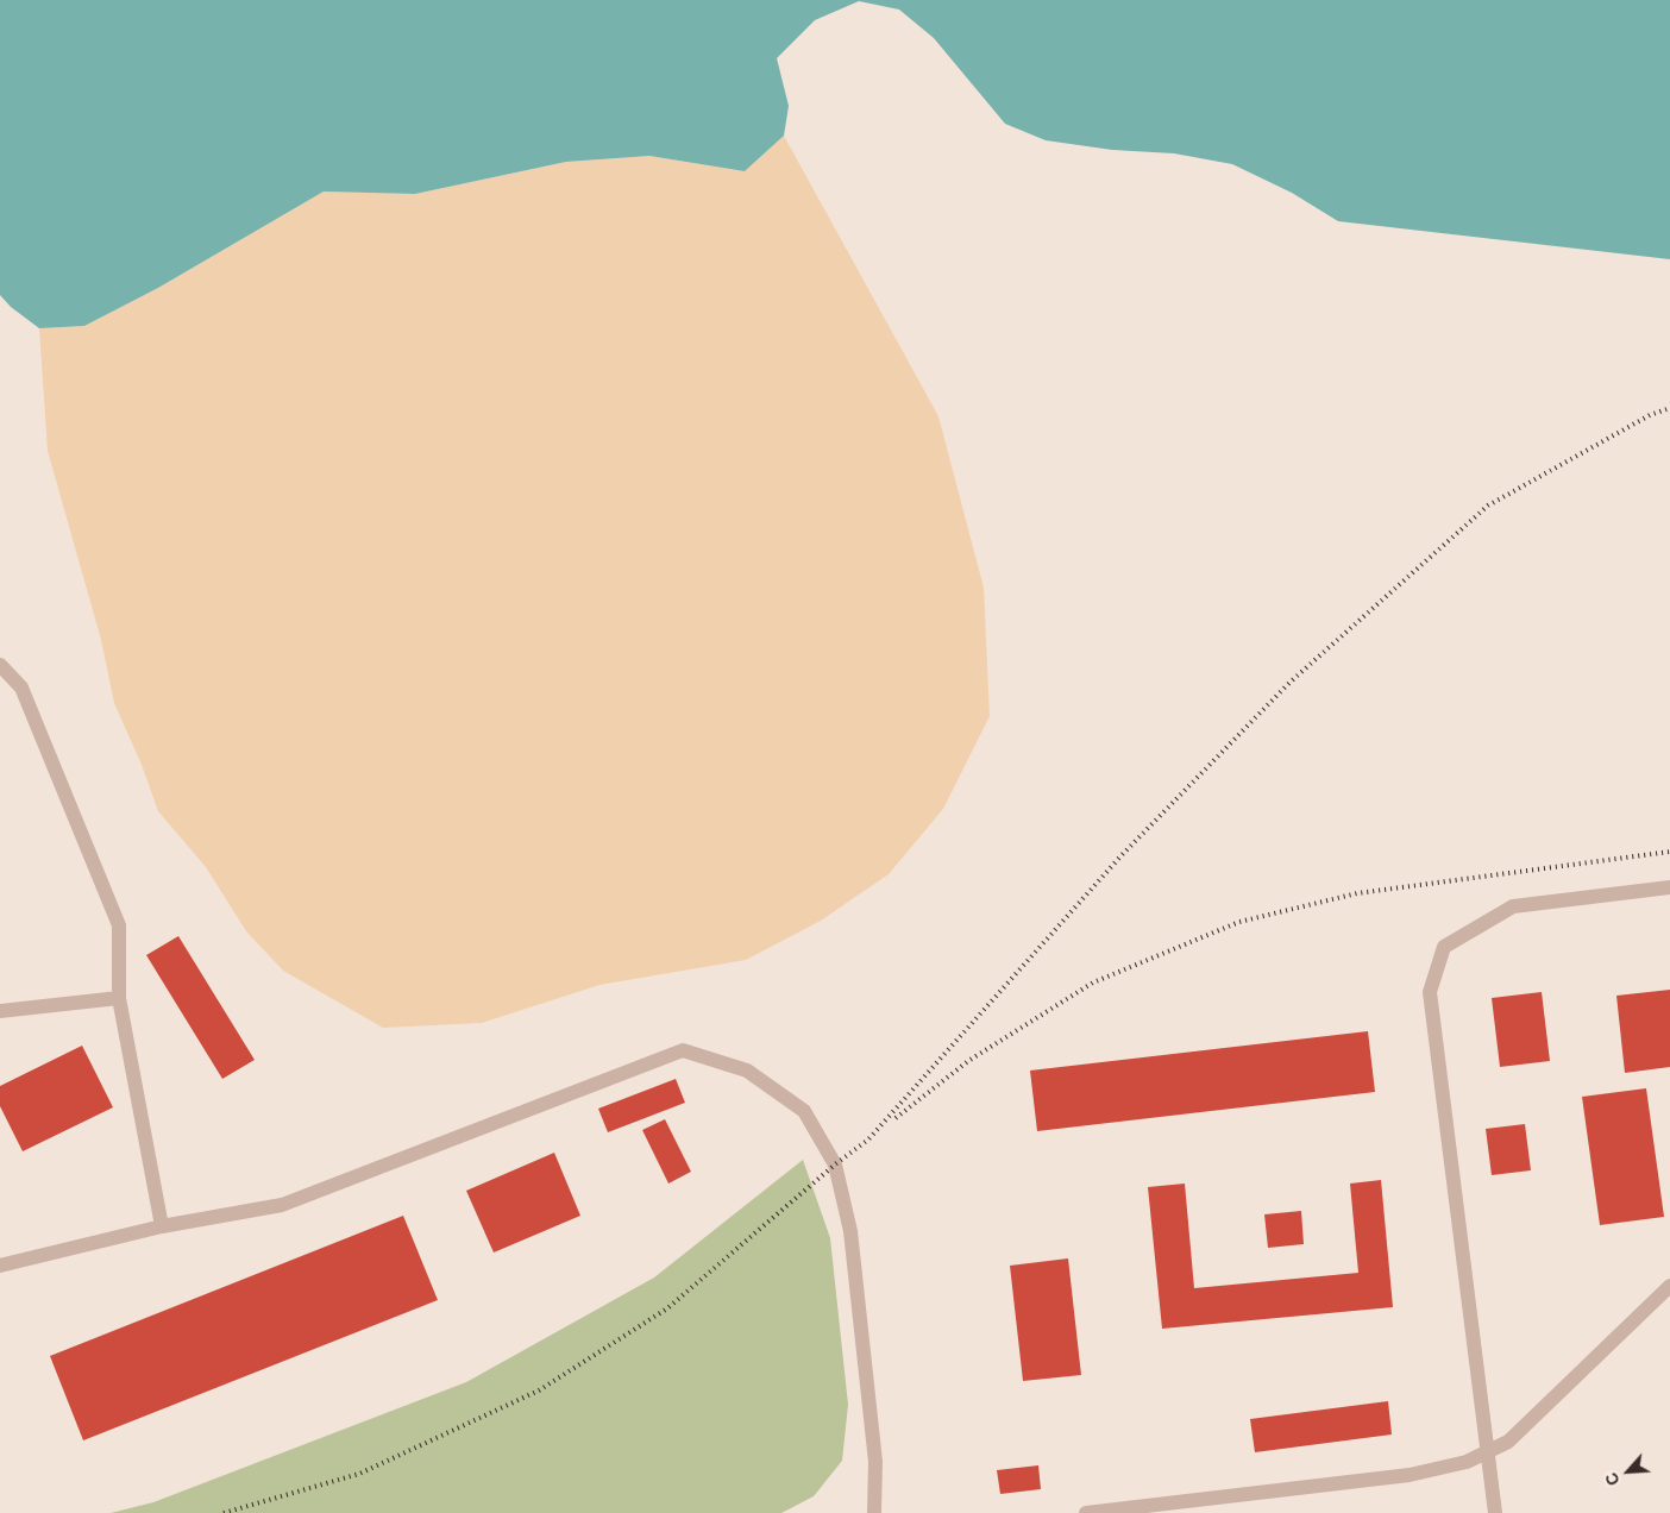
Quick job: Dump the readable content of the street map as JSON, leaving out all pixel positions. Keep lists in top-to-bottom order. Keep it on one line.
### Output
{"north":"bottom left"}
